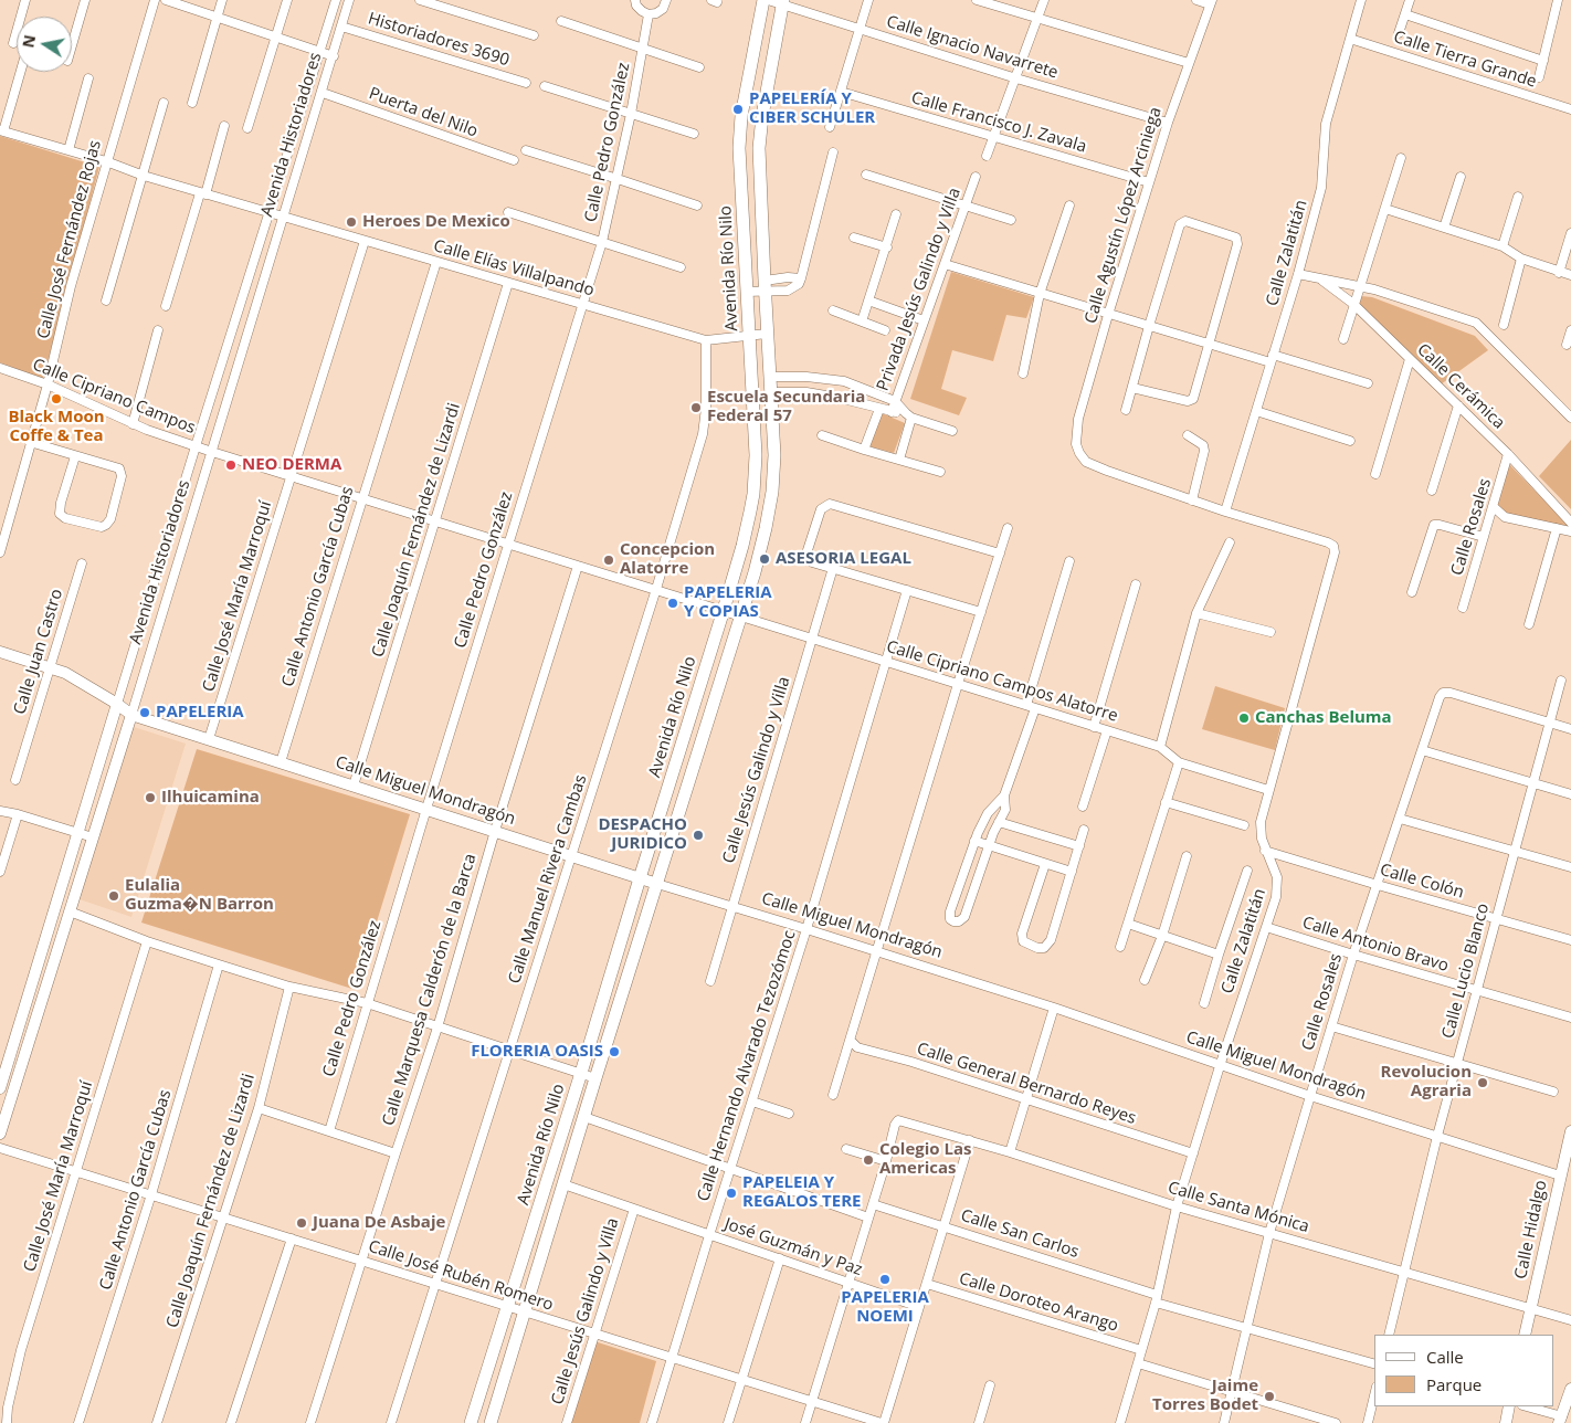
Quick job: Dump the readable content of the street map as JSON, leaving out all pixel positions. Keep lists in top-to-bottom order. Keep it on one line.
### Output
{"streets":{"main road":["Avenida Río Nilo"],"street":["Historiadores 3690","Calle Ignacio Navarrete","Calle Tierra Grande","Puerta del Nilo","Calle Francisco J. Zavala","Avenida Historiadores","Calle Pedro González","Calle Agustín López Arciniega","Calle José Fernández Rojas","Calle Zalatitán","Calle Elías Villalpando","Privada Jesús Galindo y Villa","Calle Cerámica","Calle Cipriano Campos","Calle Rosales","Calle Joaquín Fernández de Lizardi","Calle Antonio García Cubas","Calle José María Marroquí","Calle Juan Castro","Calle Cipriano Campos Alatorre","Calle Jesús Galindo y Villa","Calle Miguel Mondragón","Calle Manuel Rivera Cambas","Calle Colón","Calle Antonio Bravo","Calle Lucio Blanco","Calle Marquesa Calderón de la Barca","Calle Hernando Alvarado Tezozómoc","Calle General Bernardo Reyes","Calle Santa Mónica","Calle Hidalgo","Calle San Carlos","José Guzmán y Paz","Calle José Rubén Romero","Calle Doroteo Arango"]},"crossings":[["Historiadores 3690","Avenida Historiadores"],["Calle Ignacio Navarrete","Calle Agustín López Arciniega"],["Calle Ignacio Navarrete","Avenida Río Nilo"],["Calle Tierra Grande","Calle Zalatitán"],["Puerta del Nilo","Avenida Historiadores"],["Calle Francisco J. Zavala","Calle Agustín López Arciniega"],["Avenida Historiadores","Calle Elías Villalpando"],["Avenida Historiadores","Calle Cipriano Campos"],["Avenida Historiadores","Calle Miguel Mondragón"],["Calle Pedro González","Calle Elías Villalpando"],["Calle Pedro González","Calle Cipriano Campos"],["Calle Pedro González","Calle Miguel Mondragón"],["Calle Agustín López Arciniega","Calle Zalatitán"],["Calle José Fernández Rojas","Calle Elías Villalpando"],["Calle José Fernández Rojas","Calle Cipriano Campos"],["Calle Zalatitán","Calle Cipriano Campos Alatorre"],["Calle Zalatitán","Calle Miguel Mondragón"],["Calle Zalatitán","Calle Colón"],["Calle Zalatitán","Calle Antonio Bravo"],["Calle Zalatitán","Calle General Bernardo Reyes"],["Calle Zalatitán","Calle Santa Mónica"],["Calle Zalatitán","Calle San Carlos"],["Calle Zalatitán","Calle Doroteo Arango"],["Calle Elías Villalpando","Avenida Río Nilo"],["Calle Elías Villalpando","Calle Joaquín Fernández de Lizardi"],["Calle Elías Villalpando","Calle Antonio García Cubas"],["Calle Elías Villalpando","Calle José María Marroquí"],["Calle Elías Villalpando","Calle Manuel Rivera Cambas"],["Avenida Río Nilo","Calle Cipriano Campos"],["Avenida Río Nilo","Calle Cipriano Campos Alatorre"],["Avenida Río Nilo","Calle Miguel Mondragón"],["Avenida Río Nilo","José Guzmán y Paz"],["Avenida Río Nilo","Calle José Rubén Romero"],["Calle Cerámica","Calle Rosales"],["Calle Cipriano Campos","Calle Joaquín Fernández de Lizardi"],["Calle Cipriano Campos","Calle Antonio García Cubas"],["Calle Cipriano Campos","Calle José María Marroquí"],["Calle Cipriano Campos","Calle Cipriano Campos Alatorre"],["Calle Cipriano Campos","Calle Manuel Rivera Cambas"],["Calle Cipriano Campos","Calle Marquesa Calderón de la Barca"],["Calle Rosales","Calle Miguel Mondragón"],["Calle Rosales","Calle Colón"],["Calle Rosales","Calle Antonio Bravo"],["Calle Rosales","Calle Lucio Blanco"],["Calle Rosales","Calle Santa Mónica"],["Calle Rosales","Calle San Carlos"],["Calle Joaquín Fernández de Lizardi","Calle Miguel Mondragón"],["Calle Joaquín Fernández de Lizardi","Calle José Rubén Romero"],["Calle Antonio García Cubas","Calle Miguel Mondragón"],["Calle Antonio García Cubas","Calle José Rubén Romero"],["Calle José María Marroquí","Calle Miguel Mondragón"],["Calle José María Marroquí","Calle José Rubén Romero"],["Calle Cipriano Campos Alatorre","Calle Jesús Galindo y Villa"],["Calle Cipriano Campos Alatorre","Calle Hernando Alvarado Tezozómoc"],["Calle Jesús Galindo y Villa","Calle Miguel Mondragón"],["Calle Jesús Galindo y Villa","José Guzmán y Paz"],["Calle Jesús Galindo y Villa","Calle José Rubén Romero"],["Calle Miguel Mondragón","Calle Manuel Rivera Cambas"],["Calle Miguel Mondragón","Calle Lucio Blanco"],["Calle Miguel Mondragón","Calle Marquesa Calderón de la Barca"],["Calle Miguel Mondragón","Calle Hernando Alvarado Tezozómoc"],["Calle Miguel Mondragón","Calle Hidalgo"],["Calle Manuel Rivera Cambas","Calle José Rubén Romero"],["Calle Colón","Calle Lucio Blanco"],["Calle Antonio Bravo","Calle Lucio Blanco"],["Calle Lucio Blanco","Calle Santa Mónica"],["Calle Marquesa Calderón de la Barca","Calle José Rubén Romero"],["Calle Hernando Alvarado Tezozómoc","José Guzmán y Paz"],["Calle Hernando Alvarado Tezozómoc","Calle José Rubén Romero"],["Calle Santa Mónica","Calle Hidalgo"]],"places":["PAPELERÍA Y CIBER SCHULER","Heroes De Mexico","Black Moon Coffe & Tea","Escuela Secundaria Federal 57","NEO DERMA","ASESORIA LEGAL","Concepcion Alatorre","PAPELERIA Y COPIAS","PAPELERIA","Canchas Beluma","Ilhuicamina","DESPACHO JURIDICO","Eulalia Guzma�N Barron","FLORERIA OASIS","Revolucion Agraria","Colegio Las Americas","PAPELEIA Y REGALOS TERE","Juana De Asbaje","PAPELERIA NOEMI","Jaime Torres Bodet"],"legend":["Calle","Parque"],"north":"left"}
